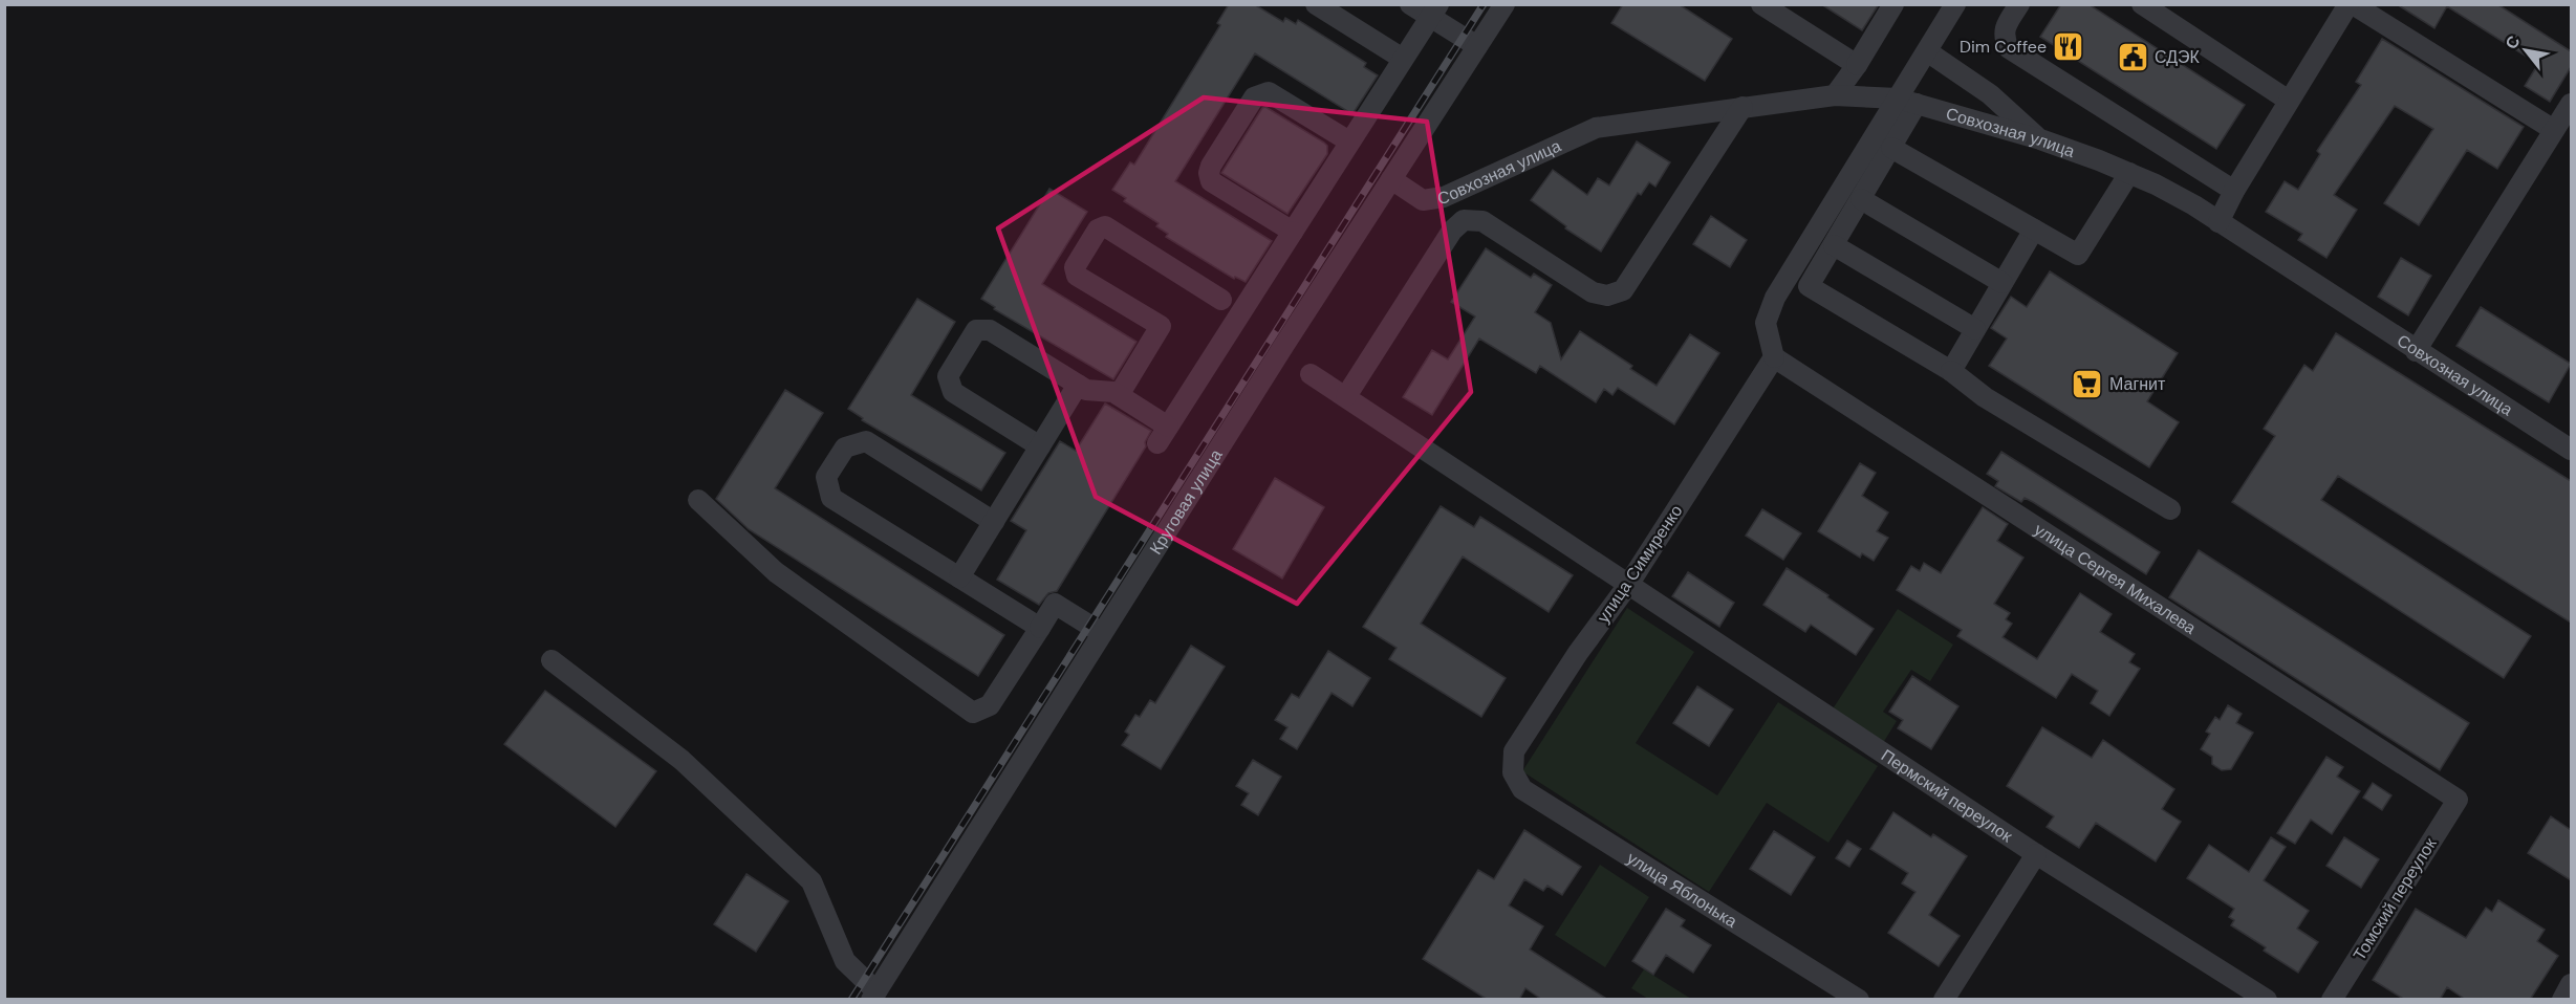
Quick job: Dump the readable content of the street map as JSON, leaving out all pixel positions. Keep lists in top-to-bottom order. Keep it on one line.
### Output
{"streets":{"street":["Совхозная улица","Круговая улица","улица Симиренко","улица Сергея Михалева","Пермский переулок","улица Яблонька","Томский переулок"]},"crossings":[["Совхозная улица","Круговая улица"],["улица Симиренко","улица Сергея Михалева"],["улица Симиренко","Пермский переулок"],["улица Симиренко","улица Яблонька"],["улица Сергея Михалева","Томский переулок"]],"places":{"restaurant":["Dim Coffee"],"public building":["СДЭК"],"supermarket":["Магнит"]},"north":"top left"}
